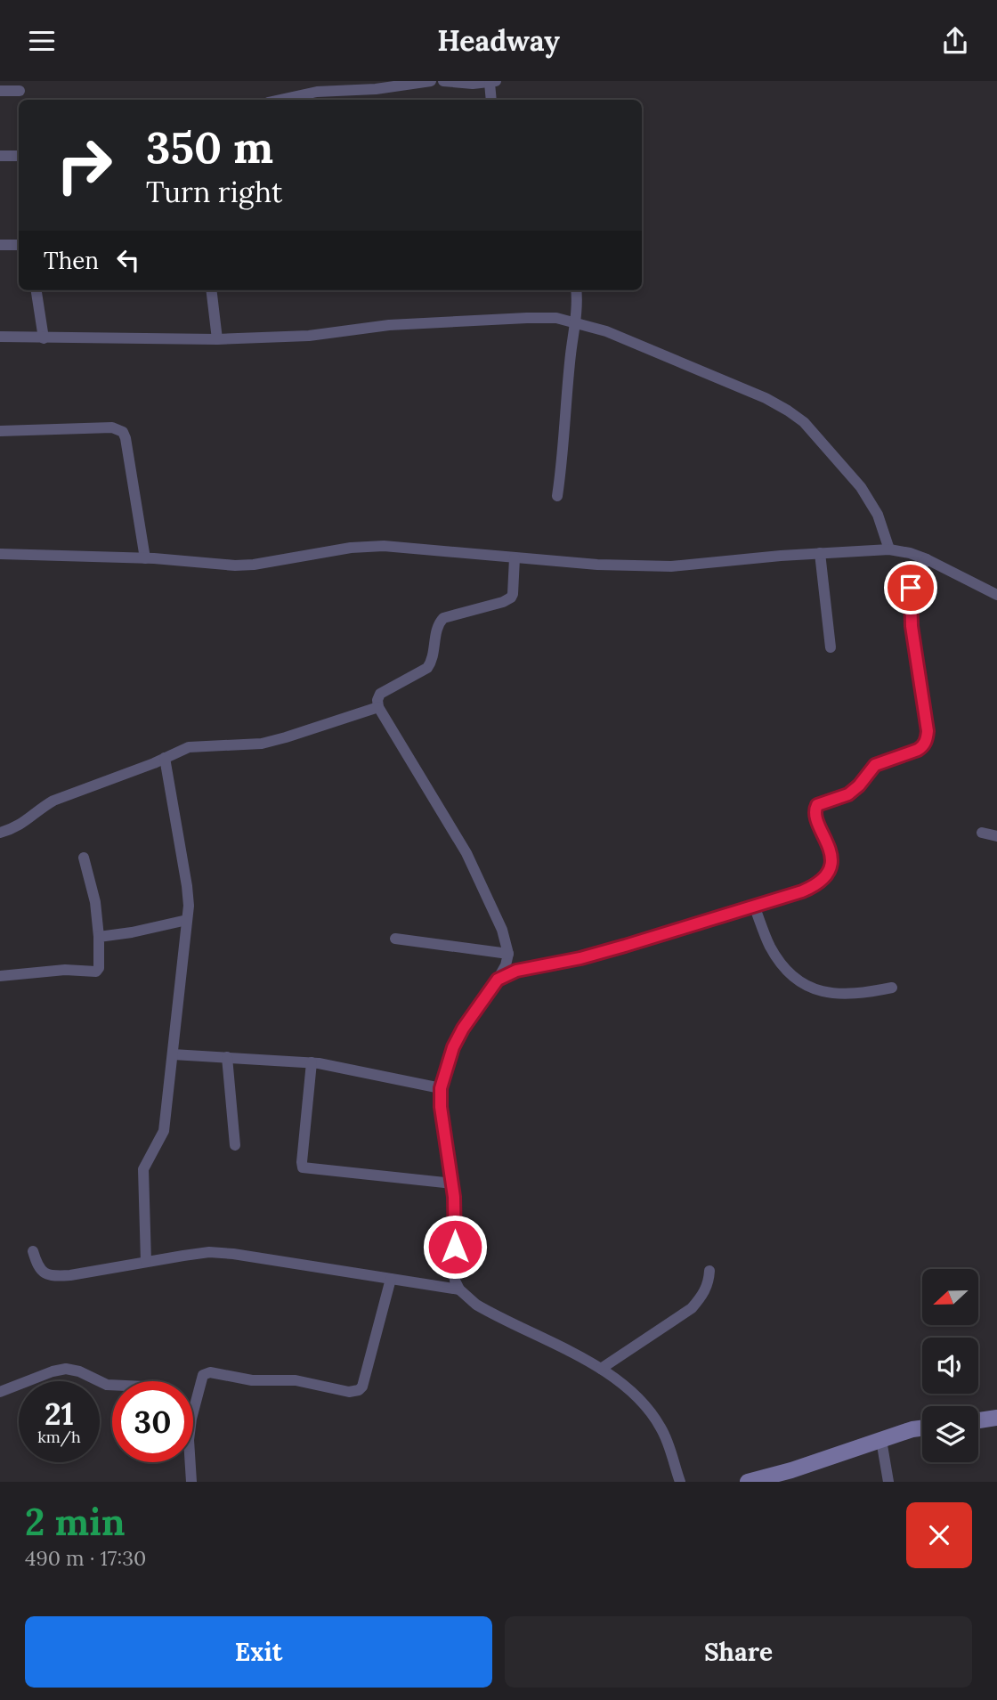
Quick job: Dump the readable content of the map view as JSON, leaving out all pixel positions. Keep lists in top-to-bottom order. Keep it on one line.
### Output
{"north":"left","page":{"header":"Headway","turn":["350 m","Turn right"],"then":"Then","speed":"21 km/h","limit":"30","heading":["2 min","490 m · 17:30"],"buttons":["Exit","Share"]}}
